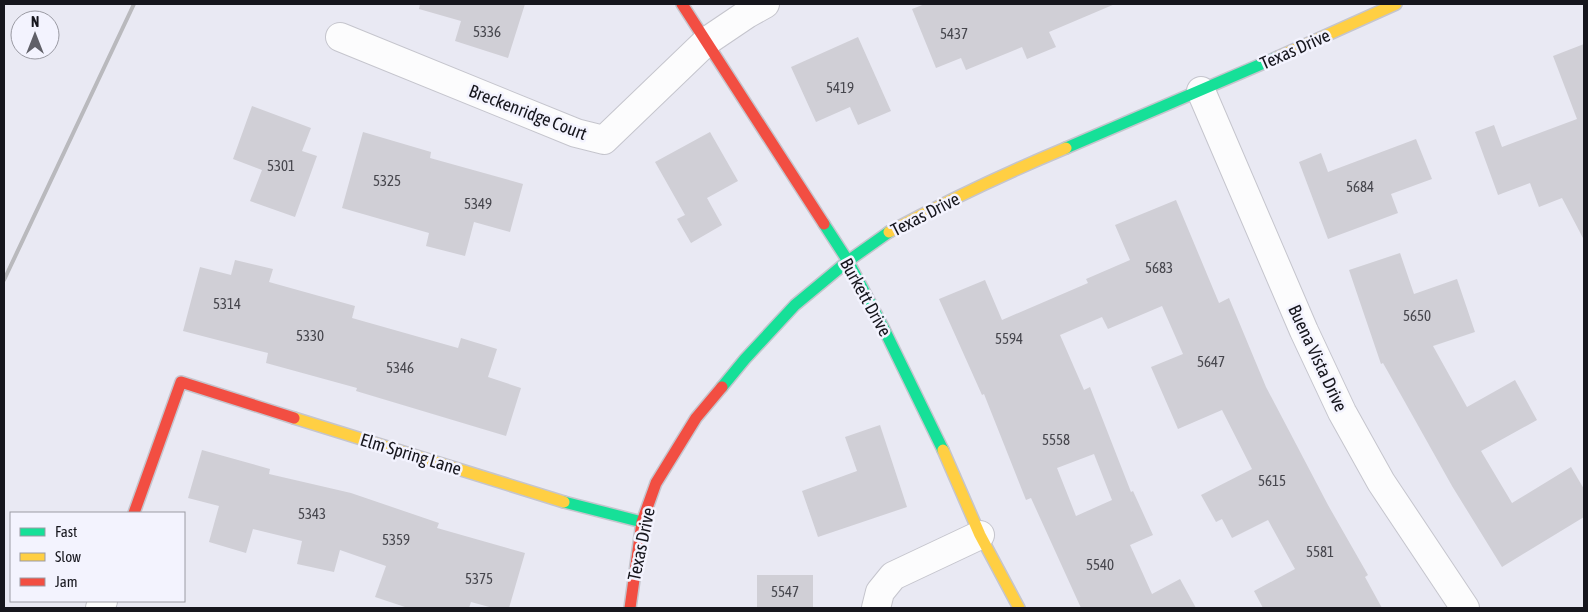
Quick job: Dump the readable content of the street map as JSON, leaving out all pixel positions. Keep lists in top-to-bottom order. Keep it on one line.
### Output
{"streets":{"street":["Texas Drive","Breckenridge Court","Burkett Drive","Buena Vista Drive","Elm Spring Lane"]},"crossings":[["Texas Drive","Burkett Drive"],["Texas Drive","Buena Vista Drive"],["Texas Drive","Elm Spring Lane"],["Breckenridge Court","Burkett Drive"]],"house_numbers":["5336","5437","5419","5301","5325","5684","5349","5683","5314","5650","5330","5594","5647","5346","5558","5615","5343","5359","5581","5540","5375","5547"],"legend":["Fast","Slow","Jam"],"north":"top"}
